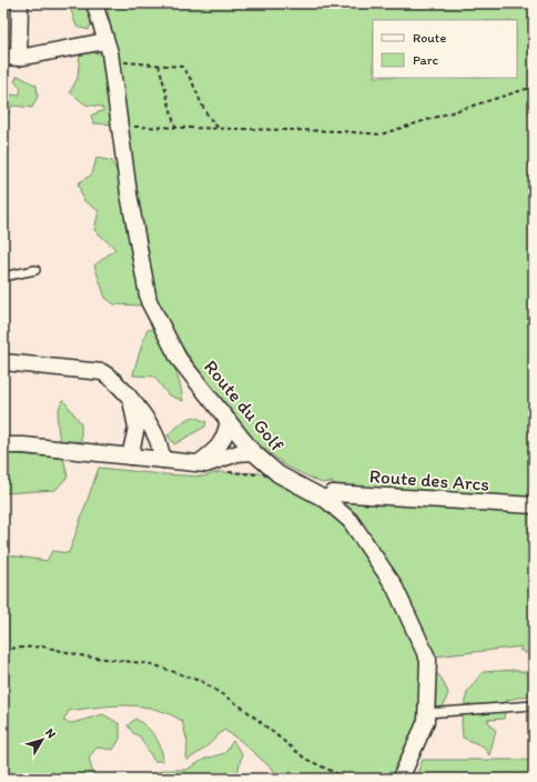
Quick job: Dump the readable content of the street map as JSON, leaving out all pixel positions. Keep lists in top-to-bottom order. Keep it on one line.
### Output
{"streets":{"street":["Route du Golf","Route des Arcs"]},"crossings":[["Route du Golf","Route des Arcs"]],"legend":["Route","Parc"],"north":"top right"}
